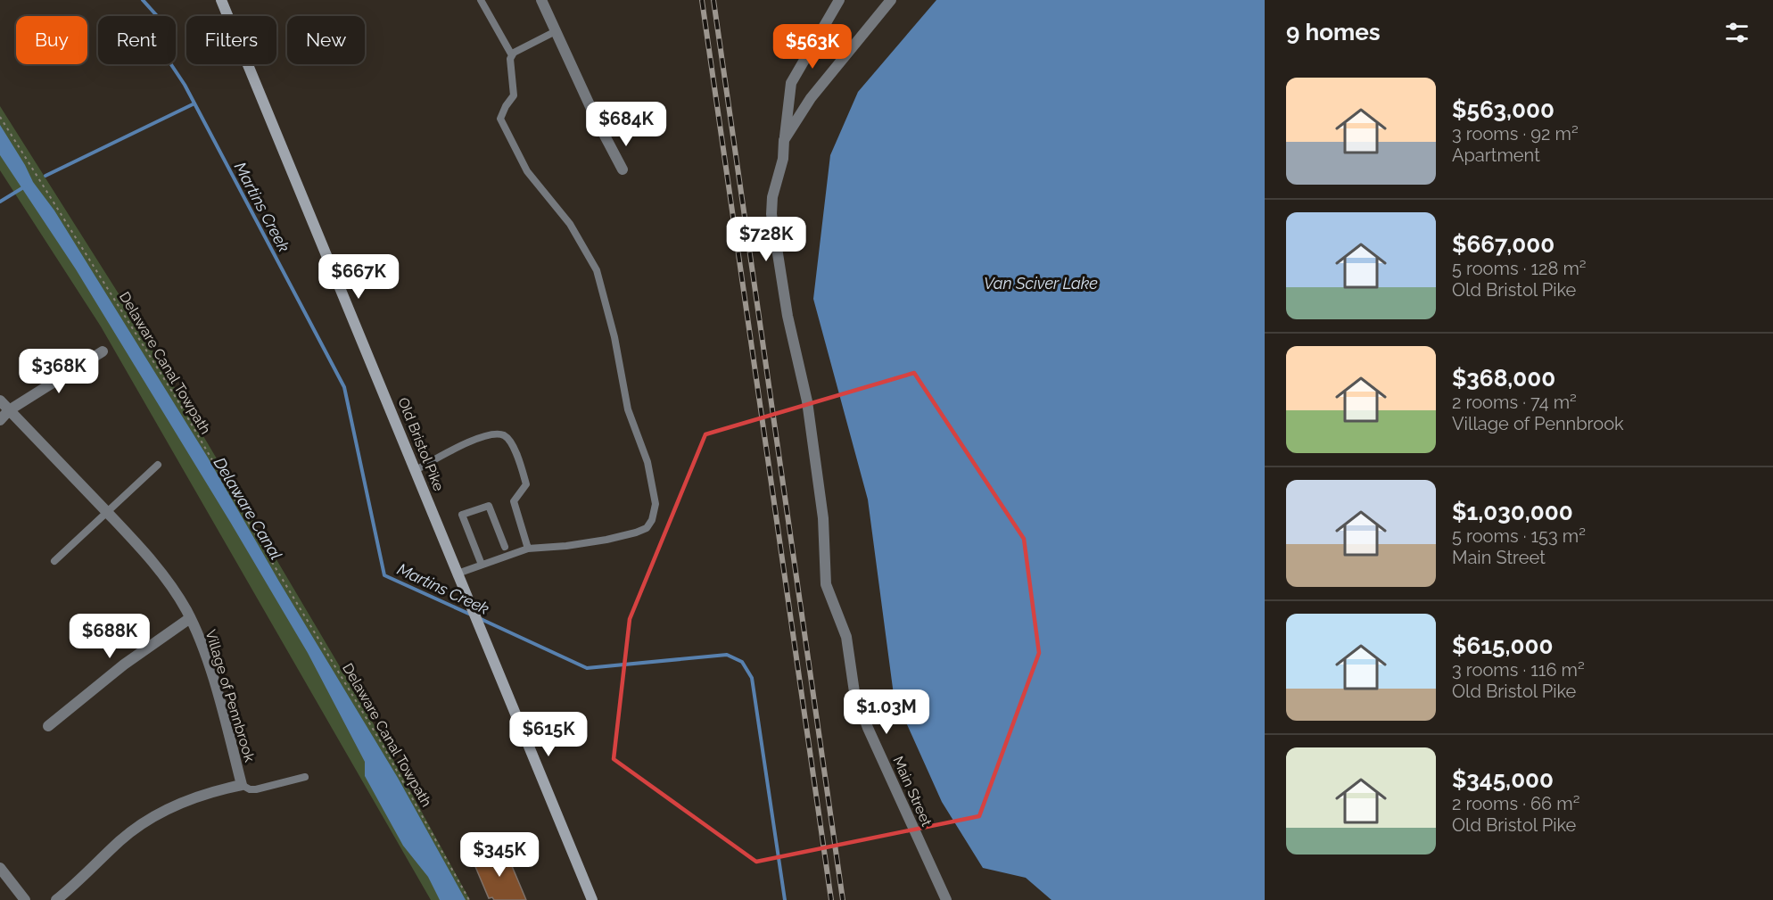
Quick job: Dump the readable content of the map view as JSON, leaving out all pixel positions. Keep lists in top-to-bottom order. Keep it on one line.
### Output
{"streets":{"main road":["Old Bristol Pike"],"street":["Village of Pennbrook","Main Street"],"path":["Delaware Canal Towpath"]},"water":["Martins Creek","Van Sciver Lake","Delaware Canal"],"page":{"heading":"9 homes","chip":["Buy","Rent","Filters","New"],"price":["$563K","$684K","$728K","$667K","$368K","$688K","$1.03M","$615K","$345K"],"list":[{"name":"$563,000","note":"3 rooms · 92 m² · Apartment"},{"name":"$667,000","note":"5 rooms · 128 m² · Old Bristol Pike"},{"name":"$368,000","note":"2 rooms · 74 m² · Village of Pennbrook"},{"name":"$1,030,000","note":"5 rooms · 153 m² · Main Street"},{"name":"$615,000","note":"3 rooms · 116 m² · Old Bristol Pike"},{"name":"$345,000","note":"2 rooms · 66 m² · Old Bristol Pike"}]}}
